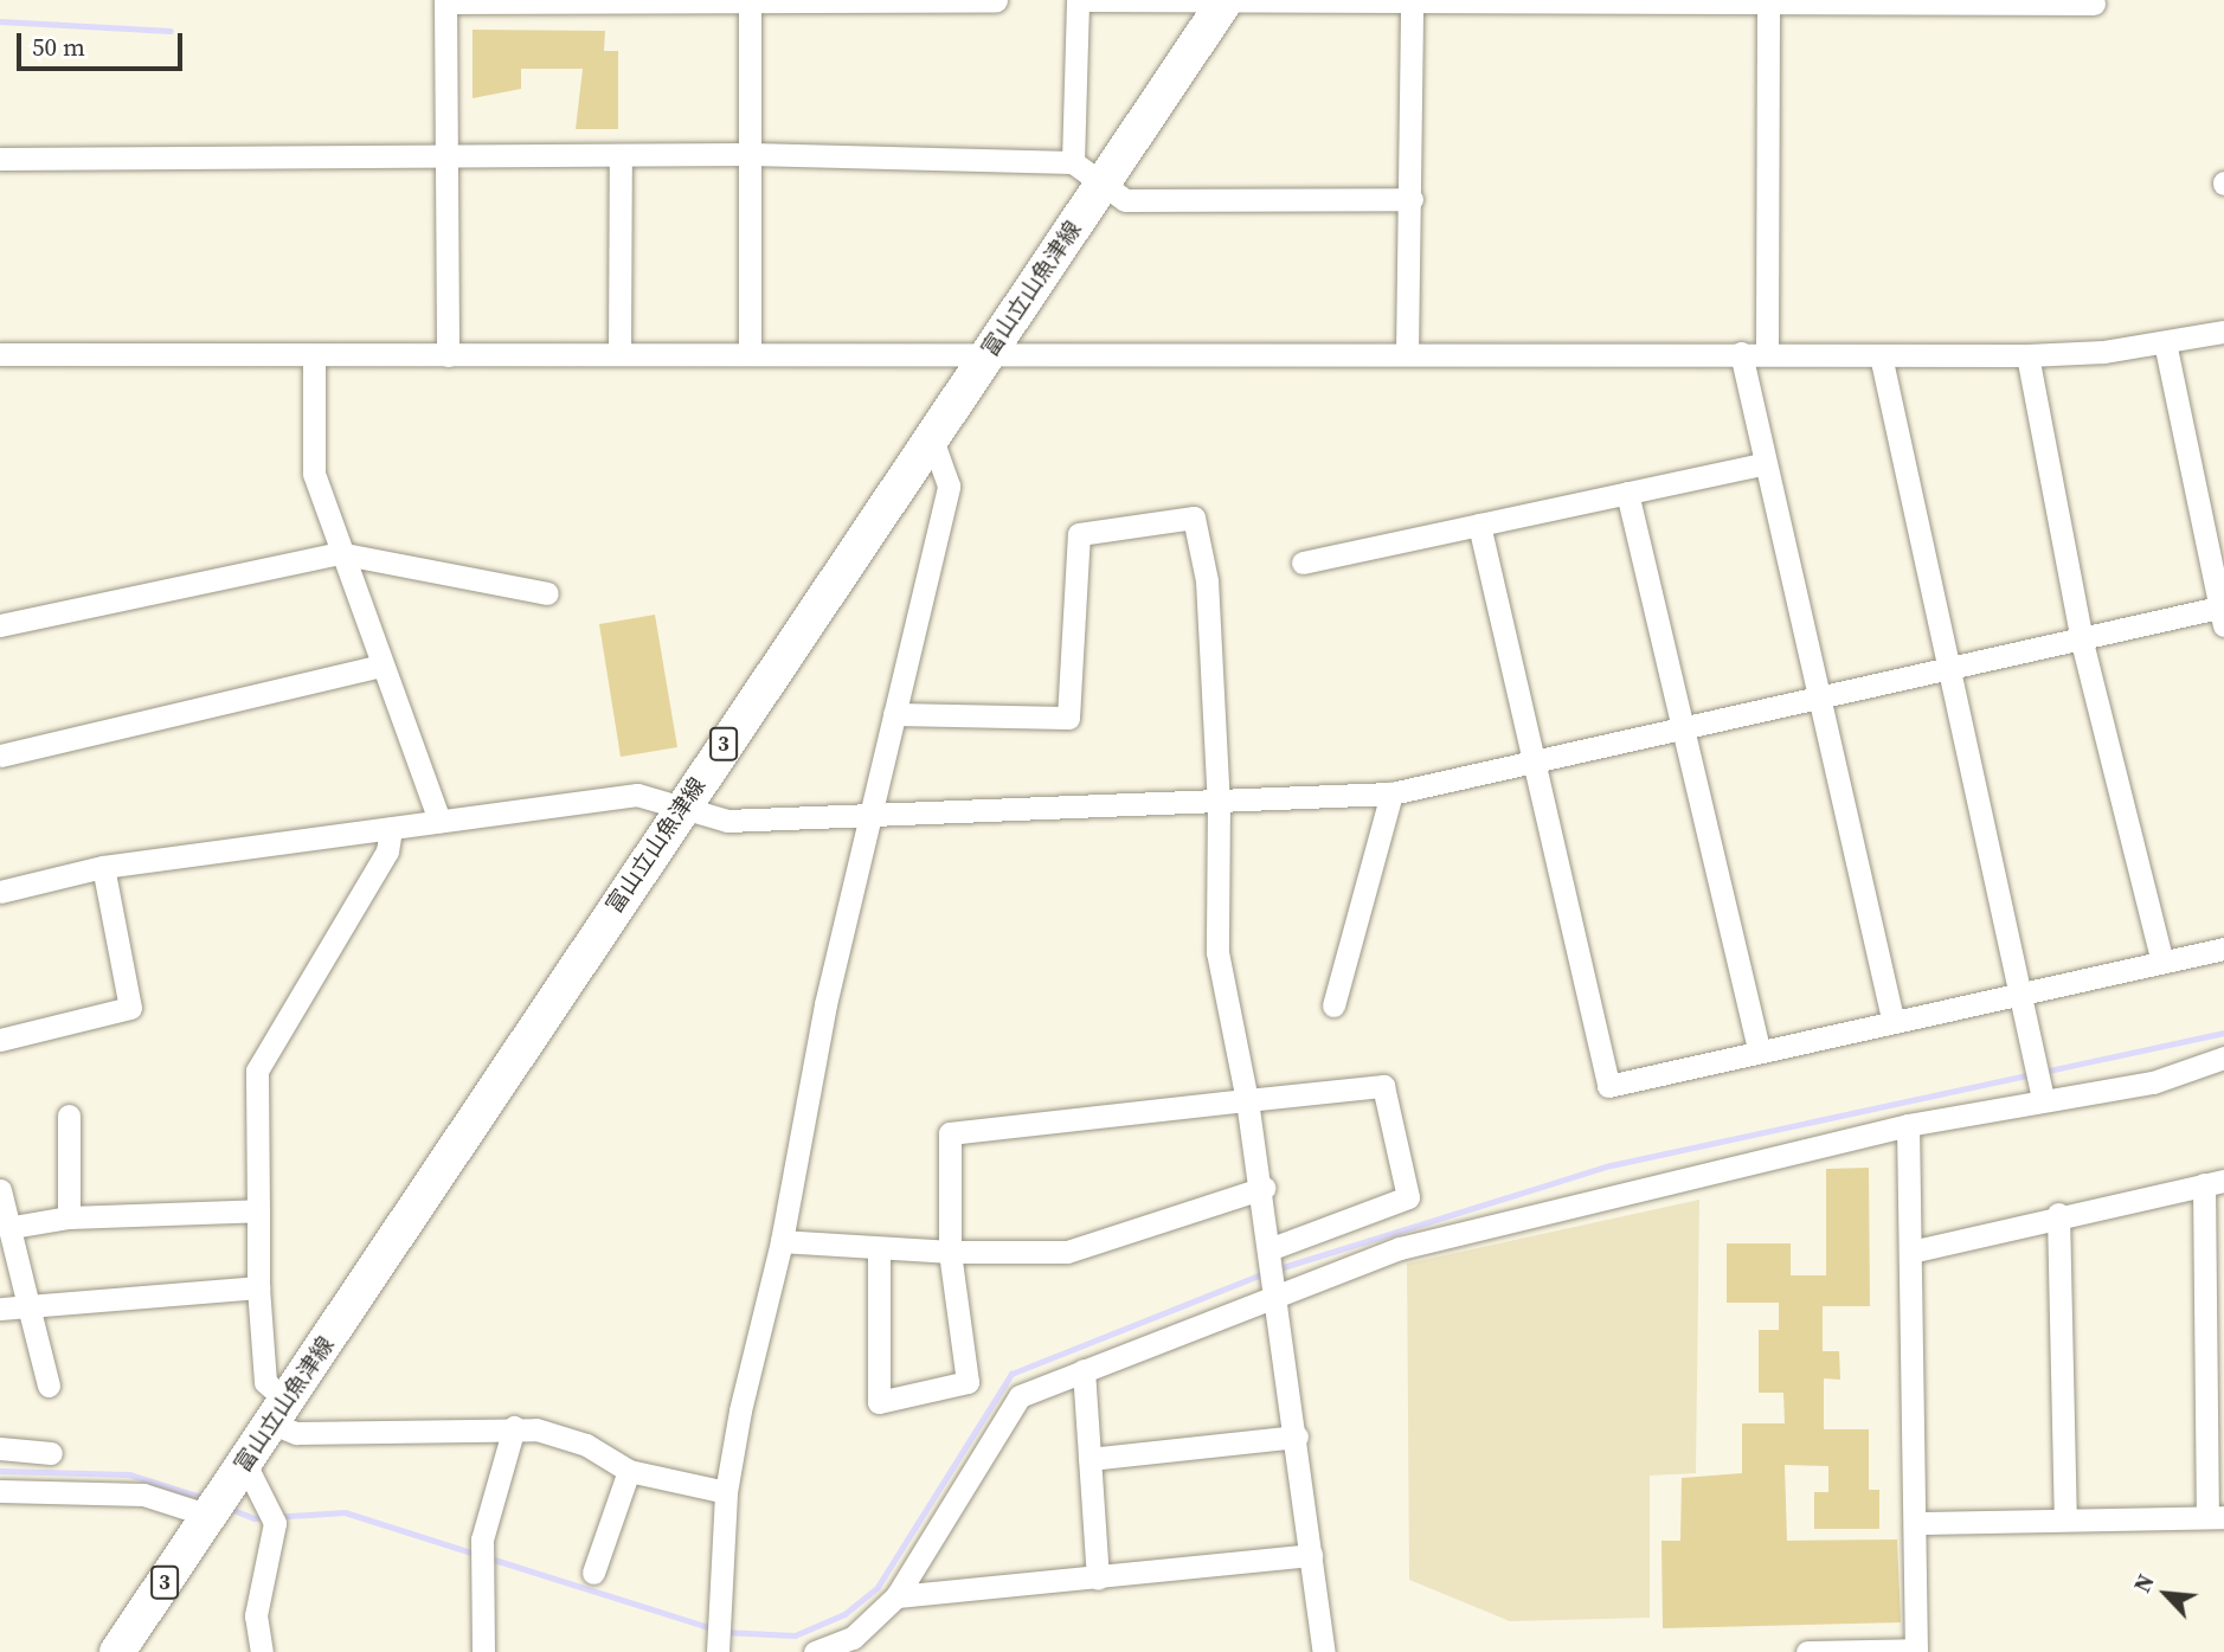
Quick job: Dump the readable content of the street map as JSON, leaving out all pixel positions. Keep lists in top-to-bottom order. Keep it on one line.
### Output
{"streets":{"main road":["富山立山魚津線","3"]},"scale_bar":"50 m","north":"top left"}
